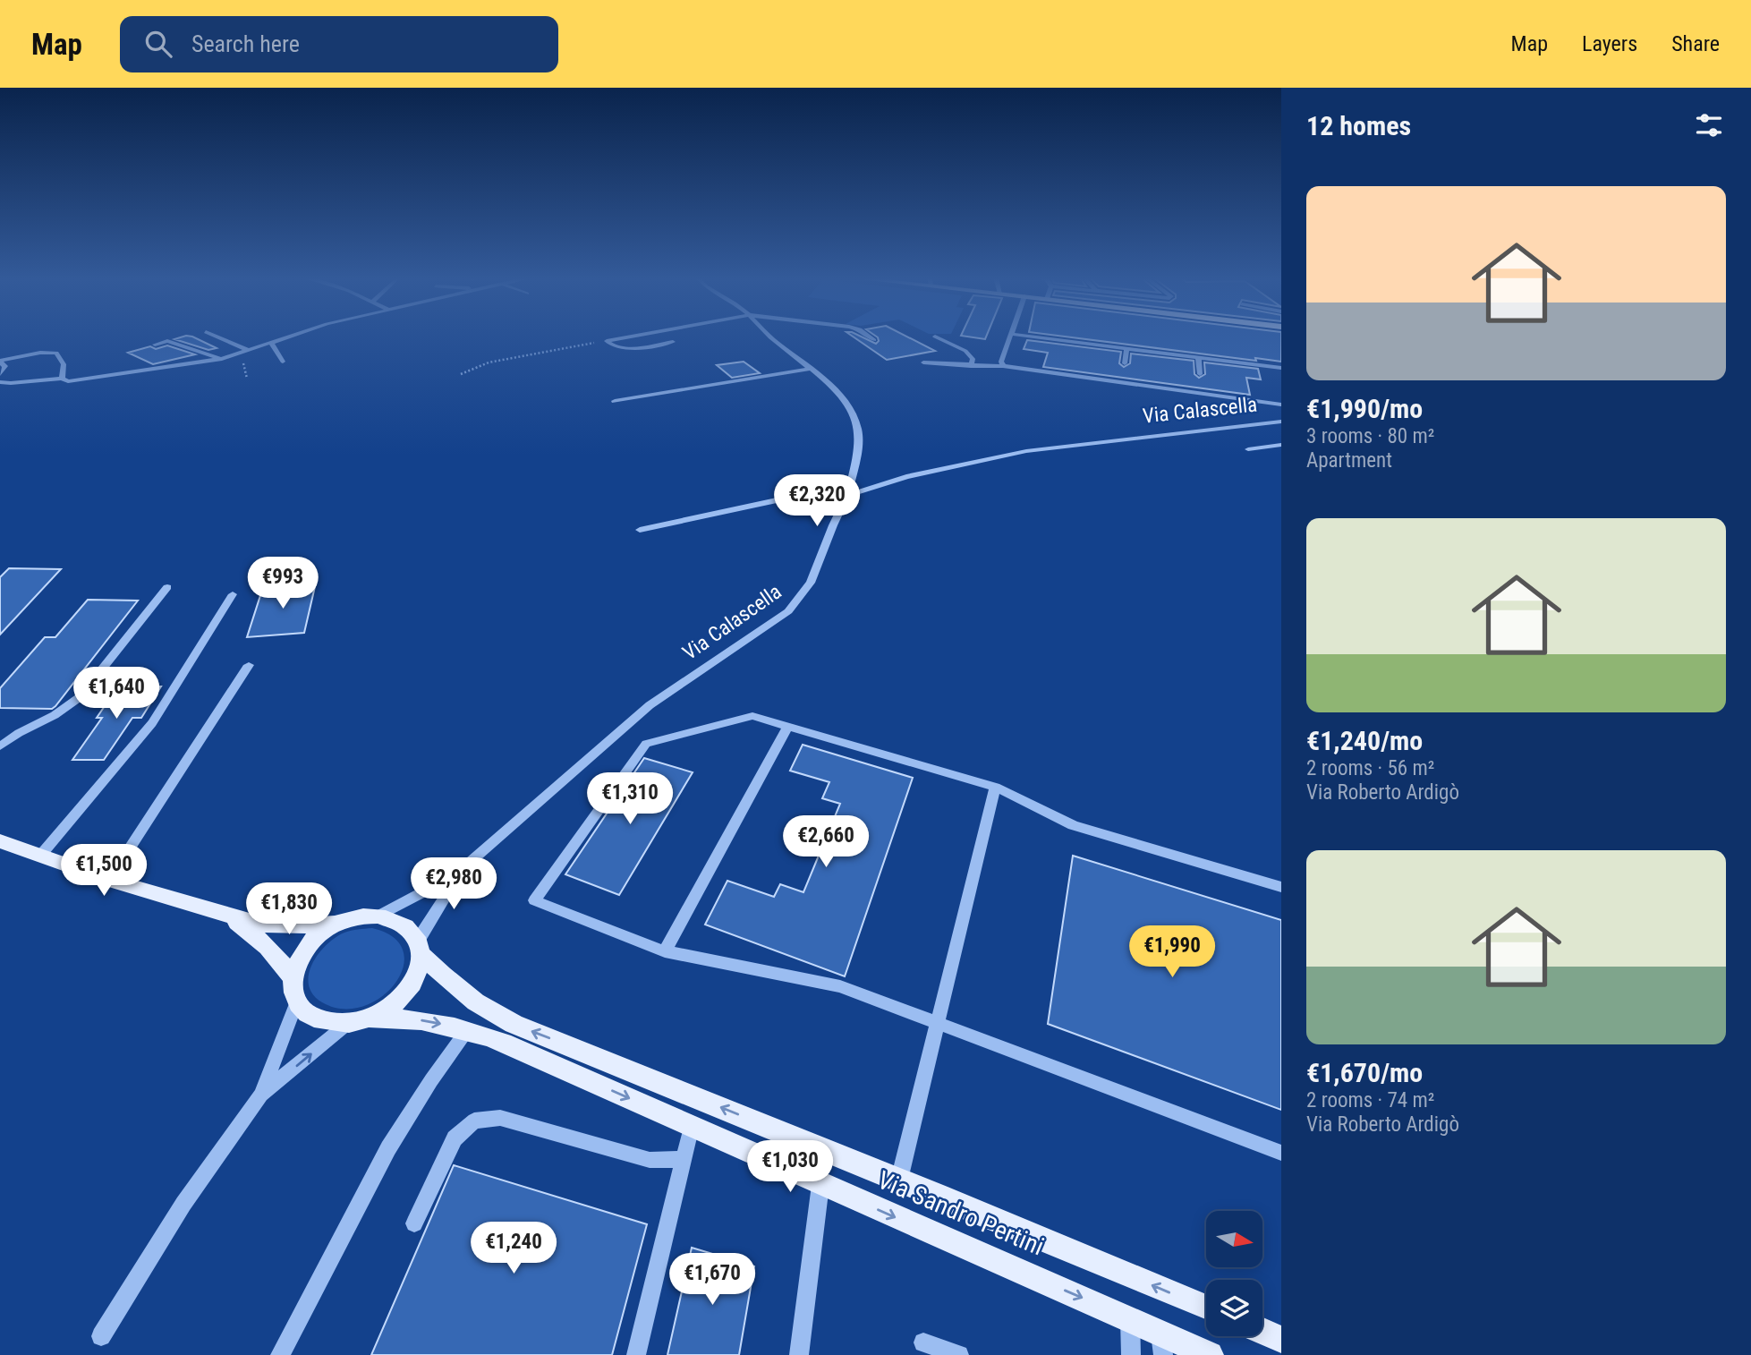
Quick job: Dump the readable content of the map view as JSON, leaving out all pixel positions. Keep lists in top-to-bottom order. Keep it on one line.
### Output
{"streets":{"main road":["Via Sandro Pertini"],"street":["Via Calascella"]},"crossings":[["Via Calascella","Via Sandro Pertini"]],"north":"right","page":{"header":"Map","search":"Search here","nav":["Map","Layers","Share"],"heading":"12 homes","list":[{"name":"€1,990/mo","note":"3 rooms · 80 m² · Apartment"},{"name":"€1,240/mo","note":"2 rooms · 56 m² · Via Roberto Ardigò"},{"name":"€1,670/mo","note":"2 rooms · 74 m² · Via Roberto Ardigò"}],"price":["€2,320","€993","€1,640","€1,310","€2,660","€1,500","€2,980","€1,830","€1,990","€1,030","€1,240","€1,670"]}}
